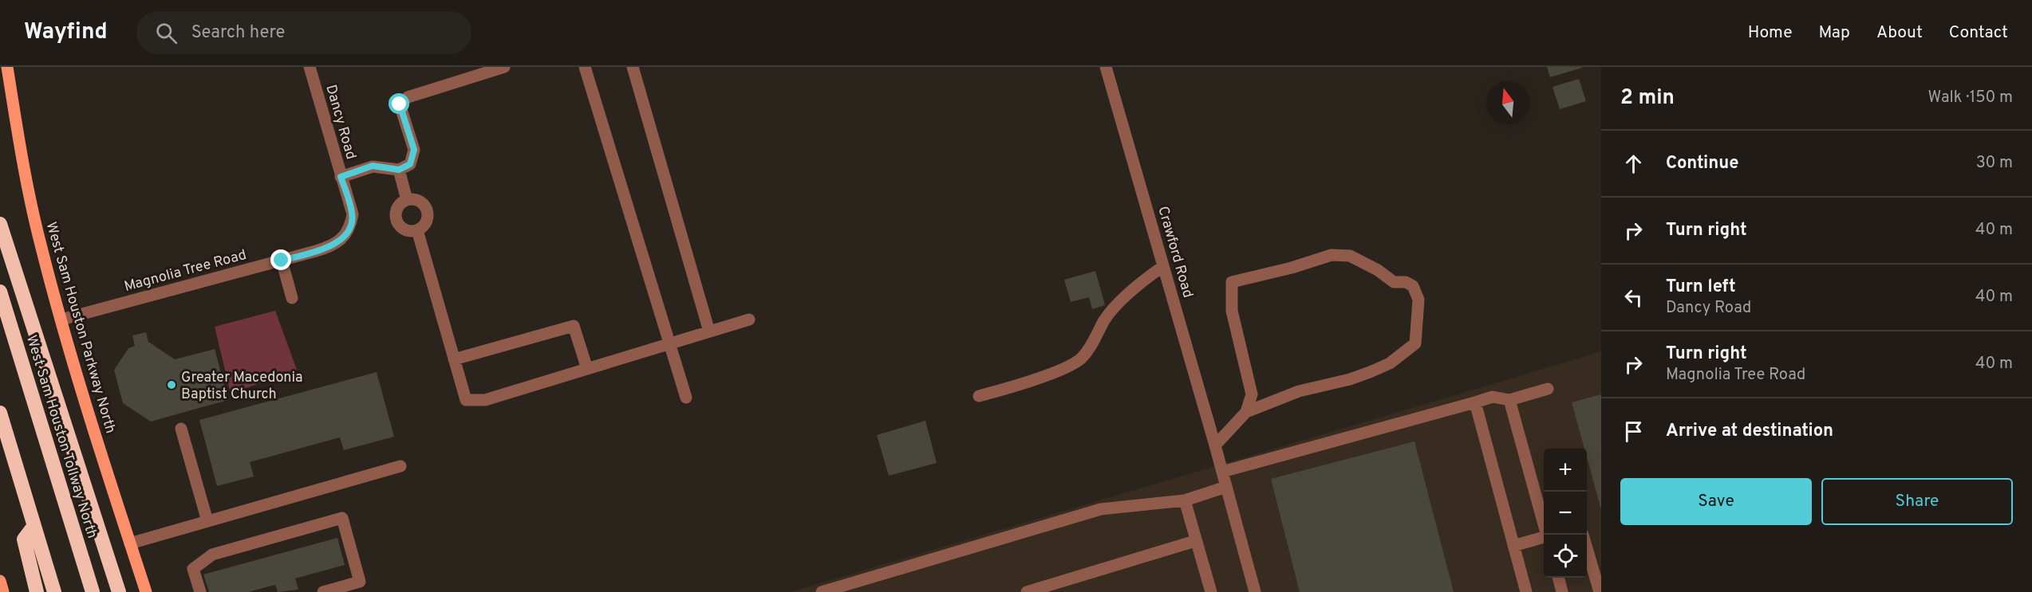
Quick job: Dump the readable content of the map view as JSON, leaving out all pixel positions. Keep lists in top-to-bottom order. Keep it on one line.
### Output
{"streets":{"highway":["West Sam Houston Tollway North"],"main road":["West Sam Houston Parkway North"],"street":["Dancy Road","Crawford Road","Magnolia Tree Road"]},"crossings":[["Dancy Road","Magnolia Tree Road"],["Magnolia Tree Road","West Sam Houston Parkway North"]],"places":["Greater Macedonia Baptist Church"],"north":"top","page":{"header":"Wayfind","search":"Search here","nav":["Home","Map","About","Contact"],"heading":["2 min","Walk · 150 m"],"list":[["Continue","30 m"],["Turn right","40 m"],["Turn left","Dancy Road","40 m"],["Turn right","Magnolia Tree Road","40 m"],"Arrive at destination"],"map_buttons":["+","−"],"buttons":["Save","Share"]}}
